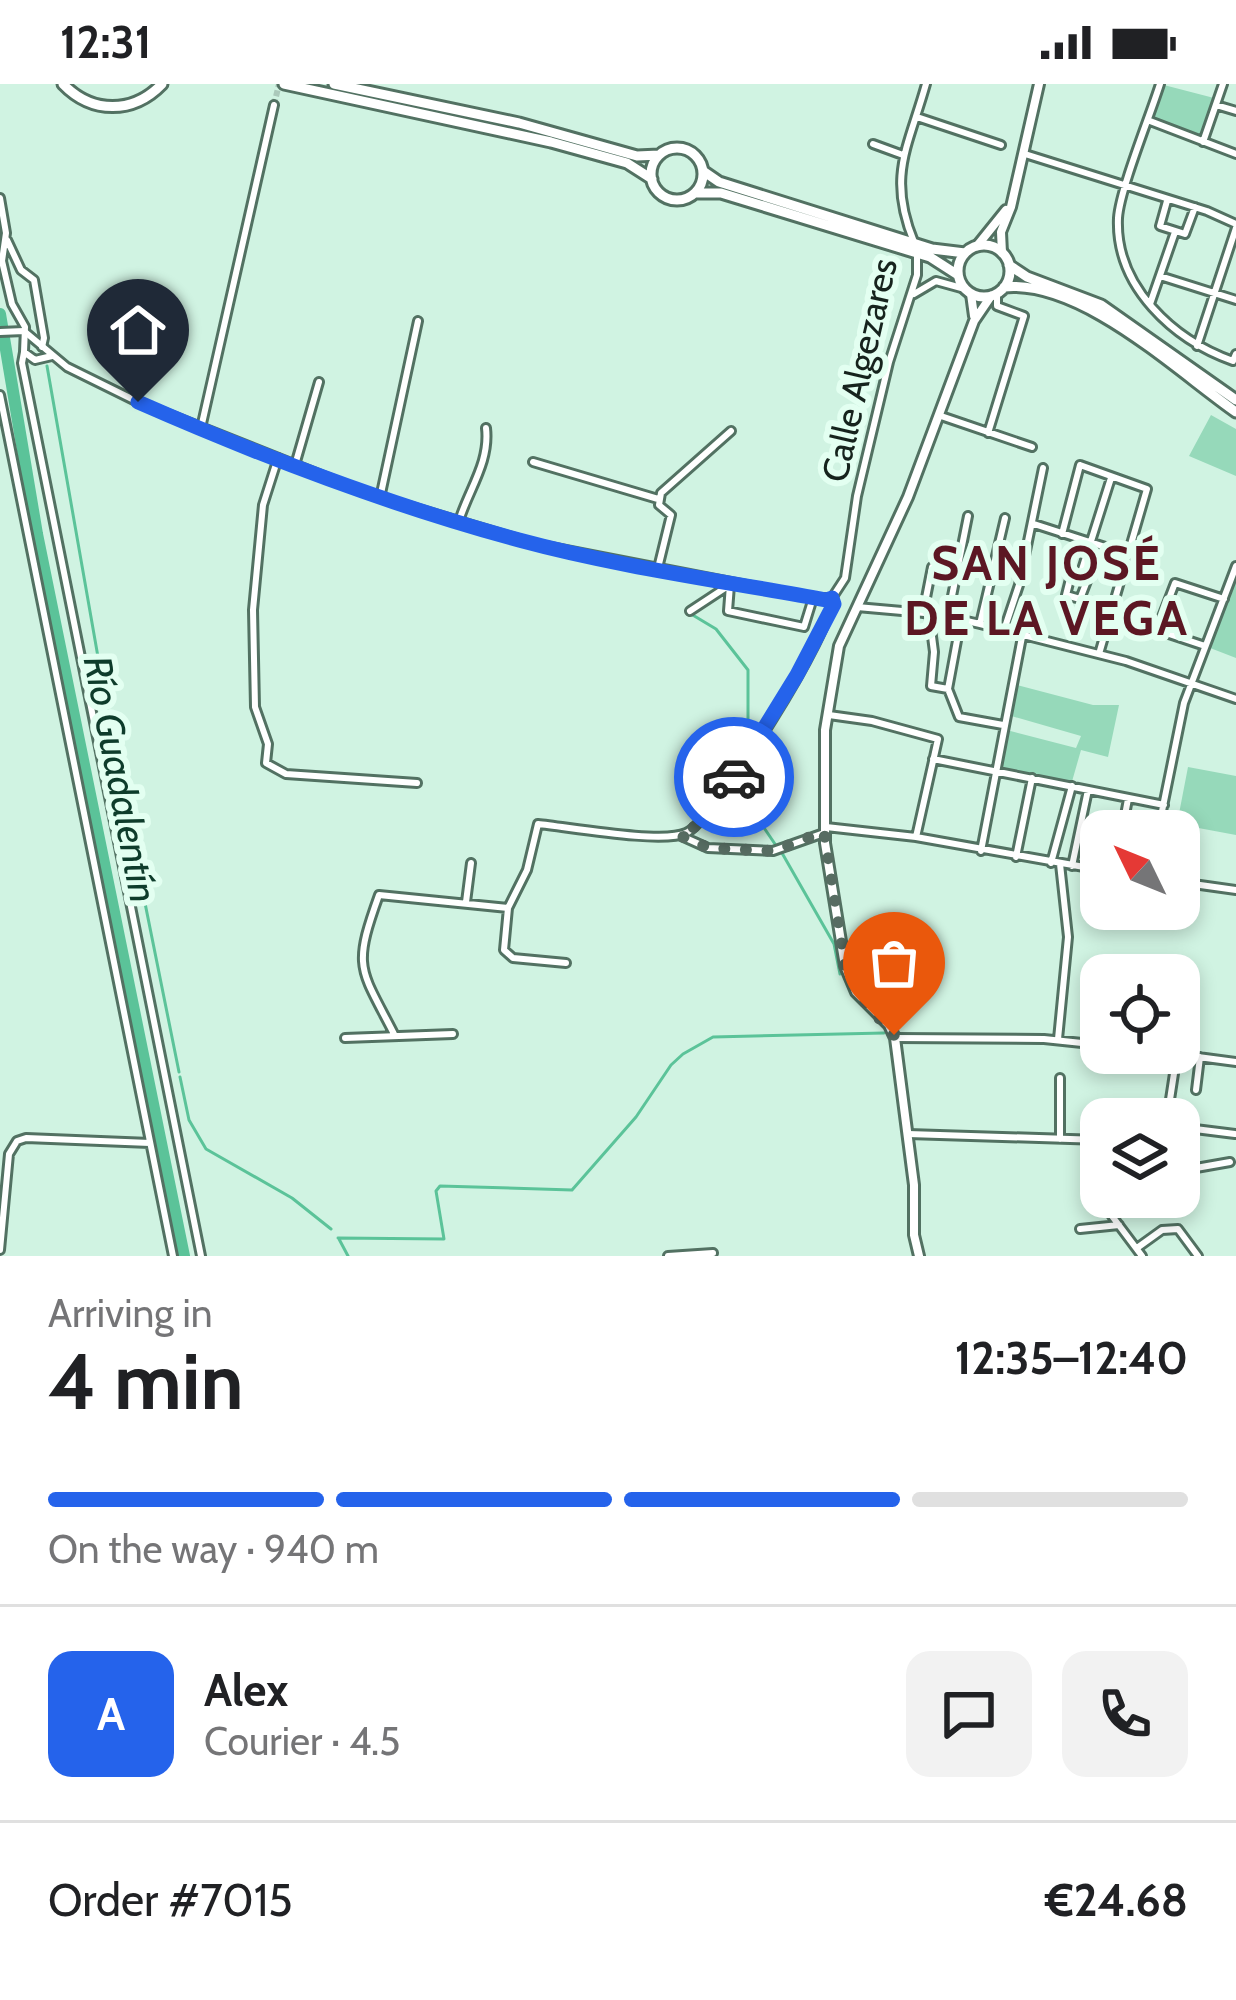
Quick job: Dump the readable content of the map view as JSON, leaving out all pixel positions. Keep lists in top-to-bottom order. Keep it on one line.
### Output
{"streets":{"street":["Calle Algezares"]},"districts":["SAN JOSÉ DE LA VEGA"],"water":["Río Guadalentín"],"north":"top left","page":{"status":"12:31","heading":["4 min","Arriving in","12:35–12:40"],"panel":["Alex","Courier · 4.5","Order #7015","€24.68"],"bar":"On the way · 940 m","round":"A"}}
